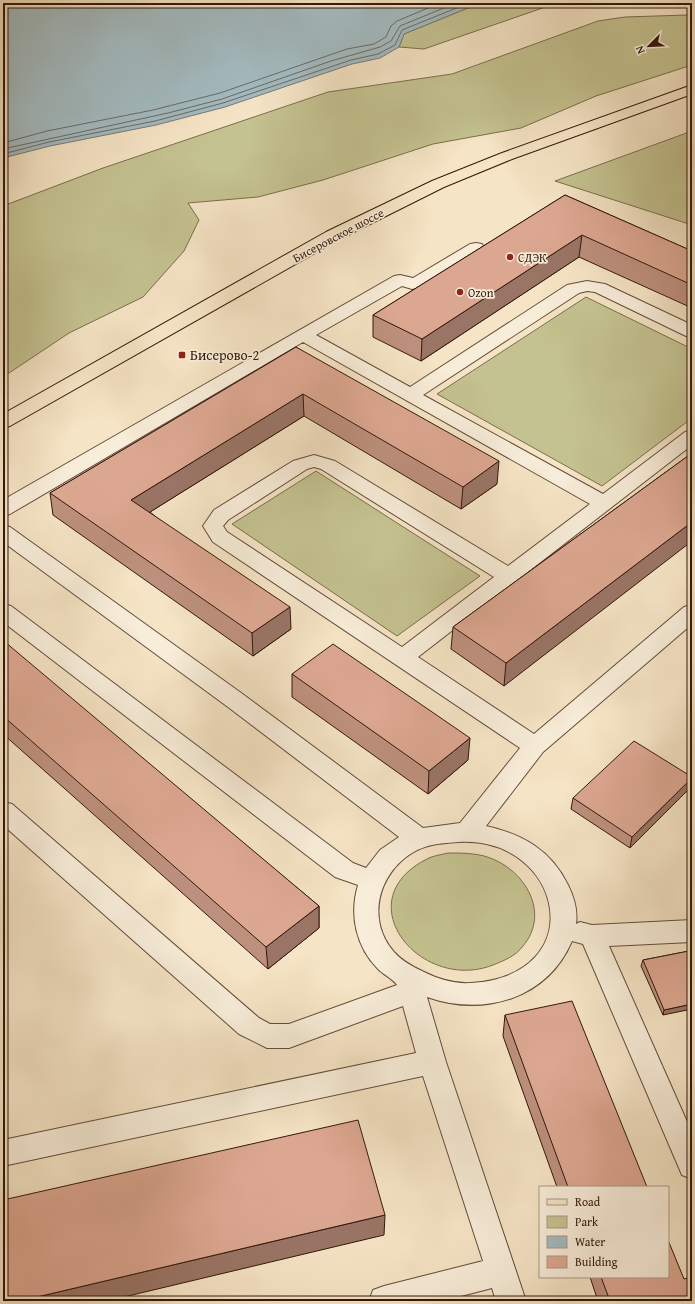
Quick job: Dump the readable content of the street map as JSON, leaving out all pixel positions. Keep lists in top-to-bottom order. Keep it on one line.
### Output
{"streets":{"main road":["Бисеровское шоссе"]},"places":{"other":["СДЭК","Ozon"],"transit":["Бисерово-2"]},"legend":["Road","Park","Water","Building"],"north":"bottom left"}
